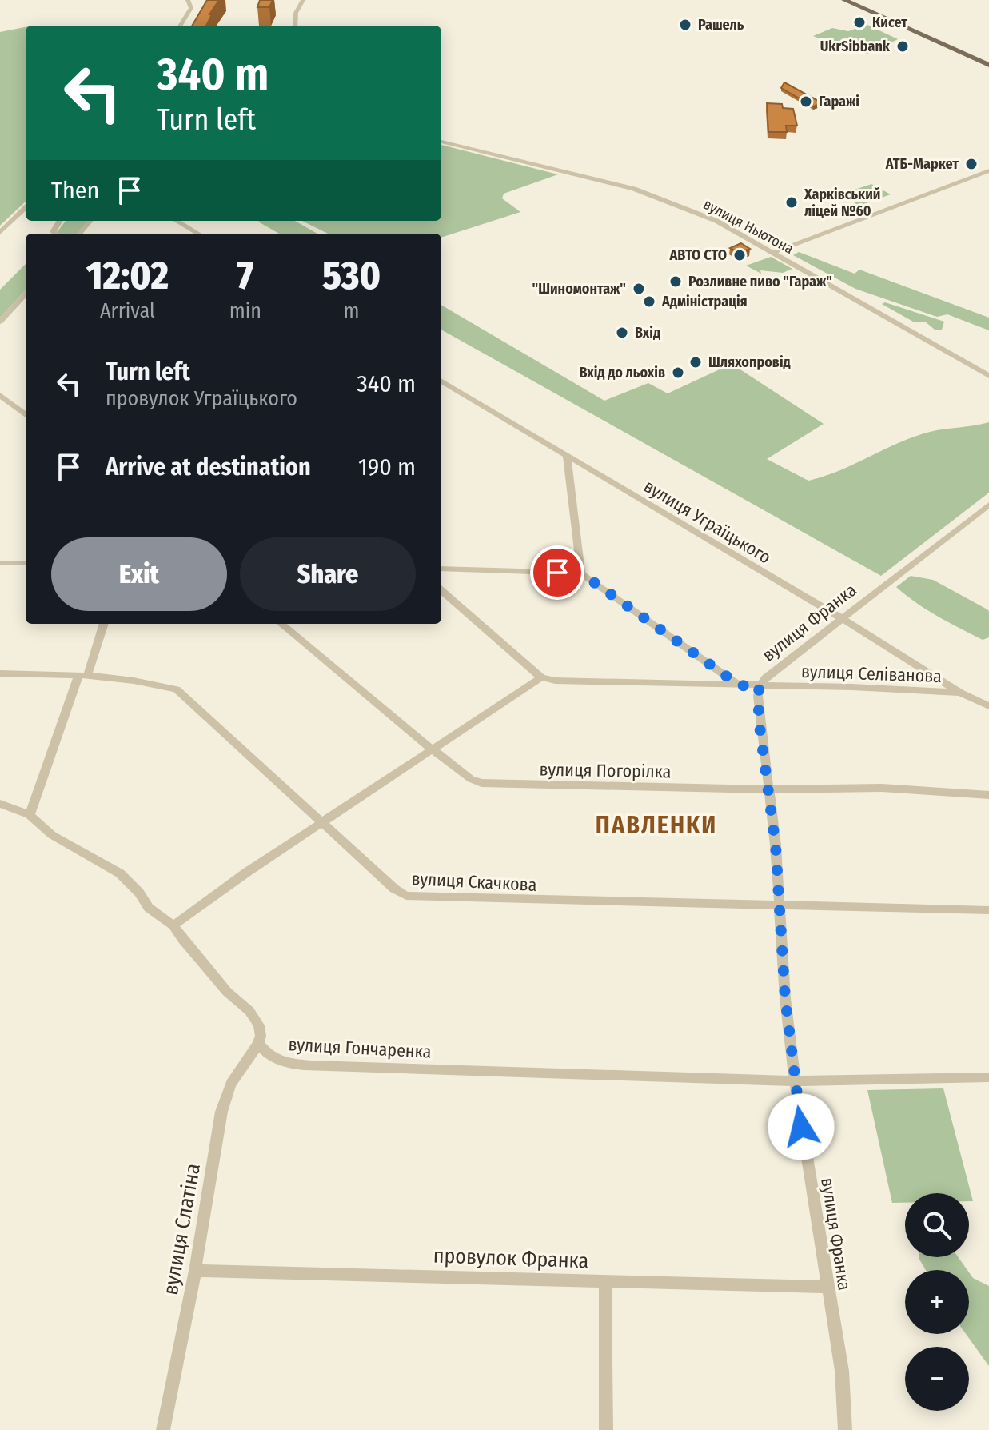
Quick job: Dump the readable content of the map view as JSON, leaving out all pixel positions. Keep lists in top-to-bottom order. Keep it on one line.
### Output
{"streets":{"street":["вулиця Ньютона","вулиця Уграїцького","вулиця Франка","вулиця Селіванова","вулиця Погорілка","вулиця Скачкова","вулиця Гончаренка","вулиця Слатіна","провулок Франка"]},"crossings":[["вулиця Уграїцького","вулиця Франка"],["вулиця Уграїцького","вулиця Селіванова"],["вулиця Франка","вулиця Селіванова"],["вулиця Франка","вулиця Погорілка"],["вулиця Франка","вулиця Скачкова"],["вулиця Франка","вулиця Гончаренка"],["вулиця Франка","провулок Франка"],["вулиця Гончаренка","вулиця Слатіна"],["вулиця Слатіна","провулок Франка"]],"districts":["ПАВЛЕНКИ"],"places":["Кисет","Рашель","UkrSibbank","Гаражі","АТБ-Маркет","Харківський ліцей №60","АВТО СТО","Розливне пиво \"Гараж\"","\"Шиномонтаж\"","Адміністрація","Вхід","Шляхопровід","Вхід до льохів"],"page":{"turn":["340 m","Turn left"],"then":"Then","eta":["12:02","Arrival","7","min","530","m"],"list":[{"name":"Turn left","note":"провулок Уграїцького","value":"340 m"},{"name":"Arrive at destination","value":"190 m"}],"buttons":["Exit","Share"],"map_buttons":["+","−"]}}
